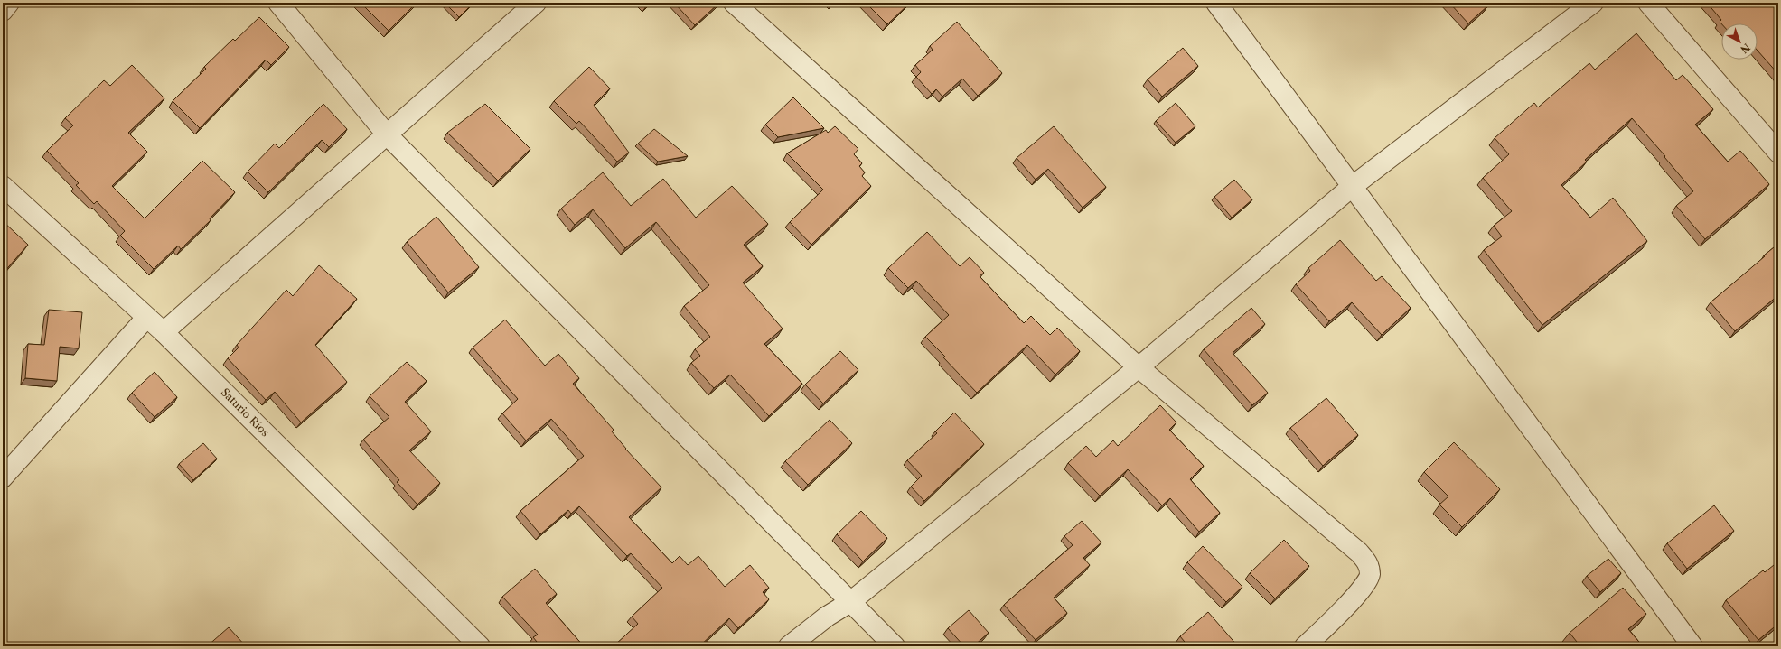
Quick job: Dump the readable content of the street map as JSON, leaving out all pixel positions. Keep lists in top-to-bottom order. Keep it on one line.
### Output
{"streets":{"street":["Saturio Ríos"]},"north":"bottom right"}
